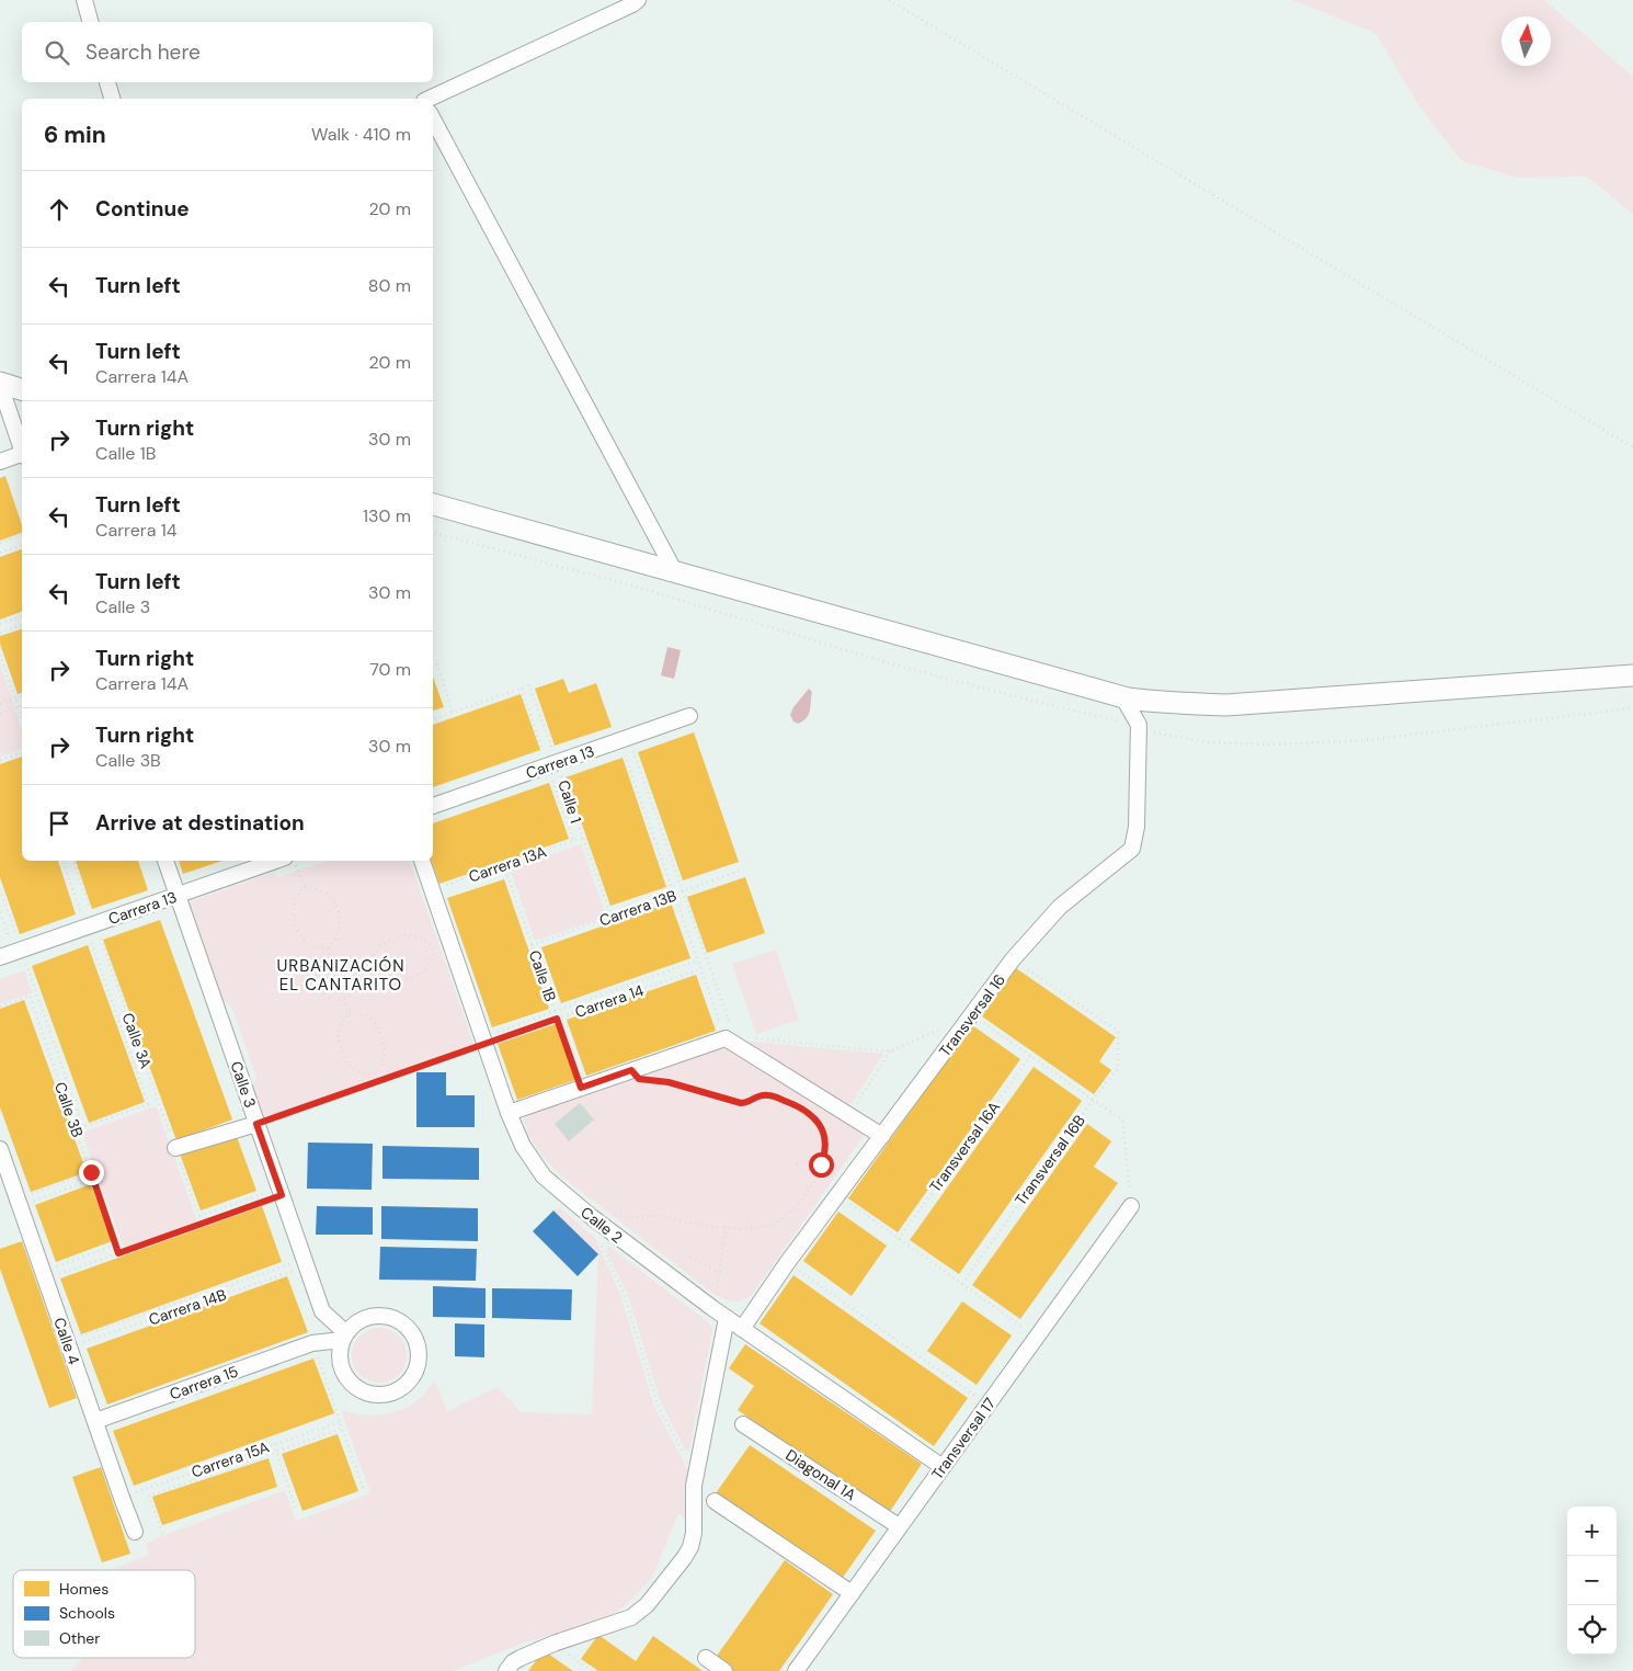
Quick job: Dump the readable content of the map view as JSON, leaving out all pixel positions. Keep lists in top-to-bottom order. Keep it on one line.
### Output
{"streets":{"street":["Carrera 13","Transversal 16","Calle 3","Calle 2","Calle 4","Carrera 15","Transversal 17","Diagonal 1A"],"path":["Calle 1","Carrera 13A","Carrera 13B","Calle 1B","Carrera 14","Calle 3A","Calle 3B","Transversal 16A","Transversal 16B","Carrera 14B","Carrera 15A"]},"crossings":[["Carrera 13","Calle 1"],["Carrera 13","Calle 3A"],["Carrera 13","Calle 3"],["Carrera 13","Calle 3B"],["Calle 1","Carrera 13A"],["Calle 1","Carrera 13B"],["Carrera 13A","Calle 1B"],["Carrera 13A","Calle 2"],["Carrera 13B","Calle 1B"],["Calle 1B","Carrera 14"],["Carrera 14","Calle 3"],["Carrera 14","Calle 2"],["Transversal 16","Transversal 16B"],["Transversal 16","Calle 2"],["Calle 3A","Calle 3B"],["Calle 3","Carrera 14B"],["Calle 3","Carrera 15"],["Calle 2","Transversal 17"],["Carrera 14B","Calle 4"],["Calle 4","Carrera 15"],["Calle 4","Carrera 15A"],["Transversal 17","Diagonal 1A"]],"districts":["URBANIZACIÓN EL CANTARITO"],"legend":["Homes","Schools","Other"],"north":"top","page":{"search":"Search here","heading":["6 min","Walk · 410 m"],"list":[["Continue","20 m"],["Turn left","80 m"],["Turn left","Carrera 14A","20 m"],["Turn right","Calle 1B","30 m"],["Turn left","Carrera 14","130 m"],["Turn left","Calle 3","30 m"],["Turn right","Carrera 14A","70 m"],["Turn right","Calle 3B","30 m"],"Arrive at destination"],"map_buttons":["+","−"]}}
